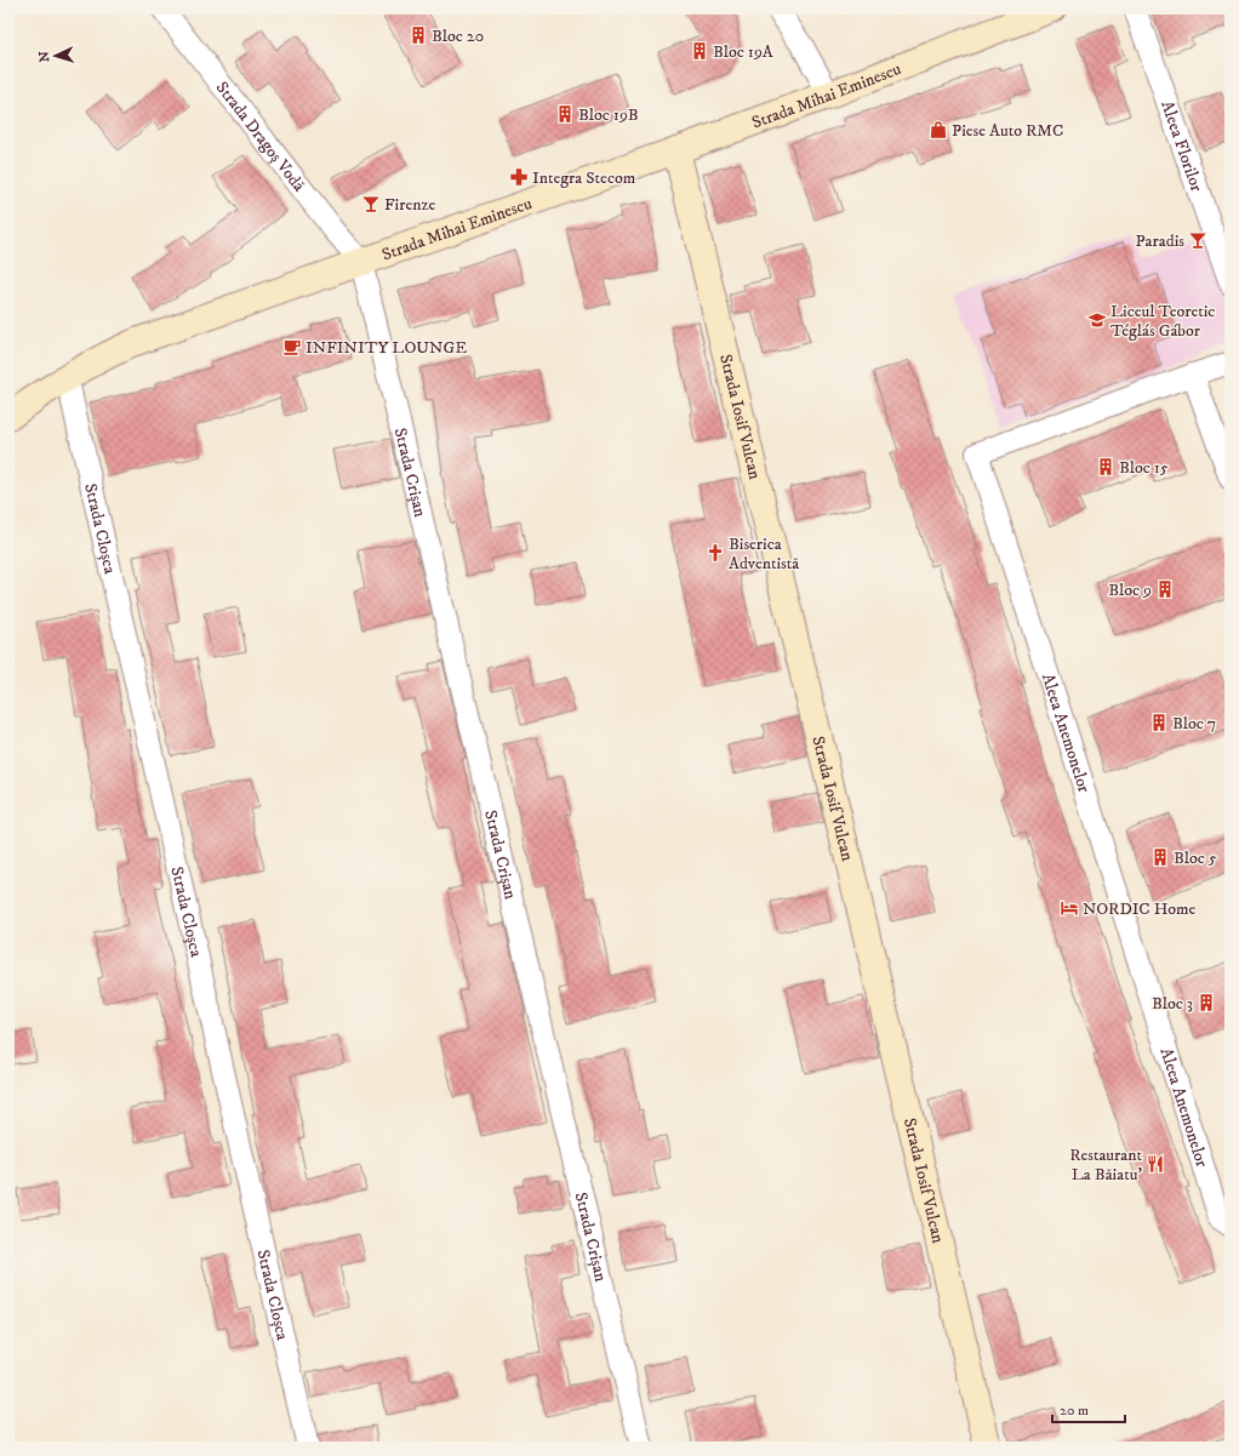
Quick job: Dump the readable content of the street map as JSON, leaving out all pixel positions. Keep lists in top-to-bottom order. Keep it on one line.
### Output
{"streets":{"street":["Strada Mihai Eminescu","Strada Dragoș Vodă","Aleea Florilor","Strada Iosif Vulcan","Strada Crișan","Strada Cloșca","Aleea Anemonelor"]},"crossings":[["Strada Mihai Eminescu","Strada Dragoș Vodă"],["Strada Mihai Eminescu","Strada Iosif Vulcan"],["Strada Mihai Eminescu","Strada Crișan"],["Strada Mihai Eminescu","Strada Cloșca"],["Strada Dragoș Vodă","Strada Crișan"]],"places":{"building":["Bloc 20","Bloc 19A","Bloc 19B","Bloc 15","Bloc 9","Bloc 7","Bloc 5","Bloc 3"],"shop":["Piese Auto RMC"],"pharmacy":["Integra Stecom"],"bar":["Firenze","Paradis"],"school or university":["Liceul Teoretic Téglás Gábor"],"cafe":["INFINITY LOUNGE"],"church":["Biserica Adventistă"],"hotel":["NORDIC Home"],"restaurant":["Restaurant La Băiatu'"]},"scale_bar":"20 m","north":"left"}
